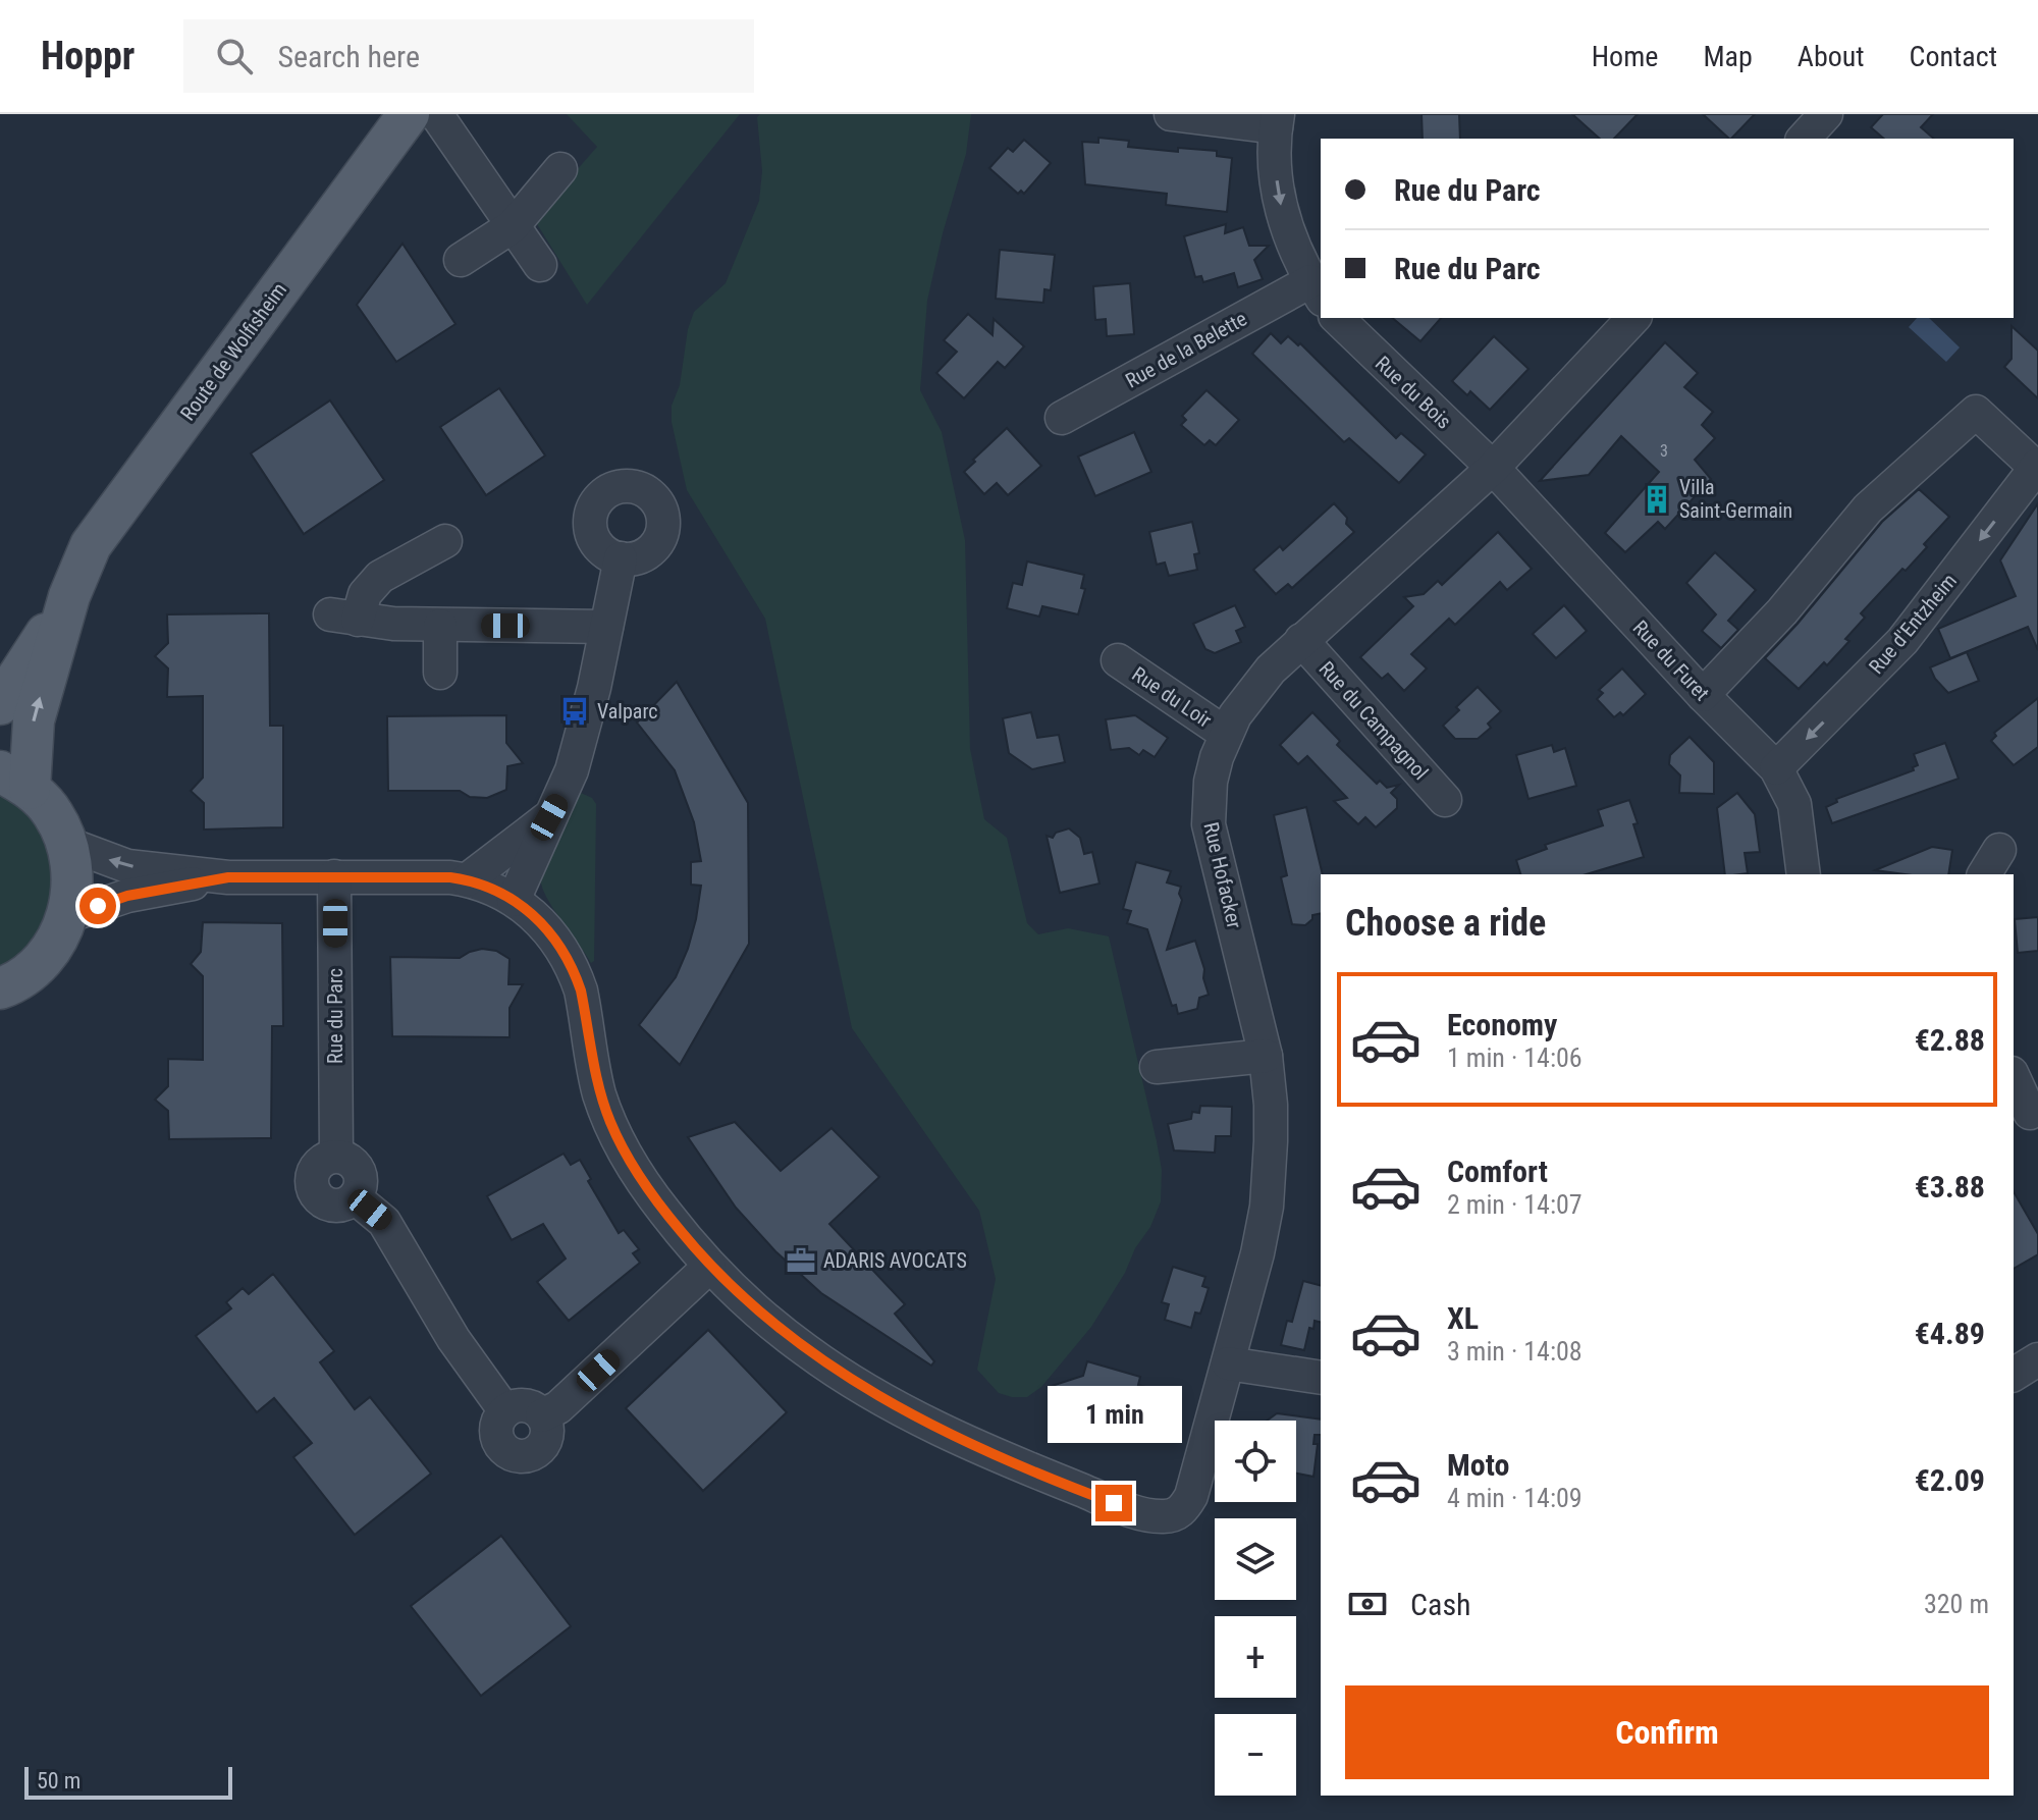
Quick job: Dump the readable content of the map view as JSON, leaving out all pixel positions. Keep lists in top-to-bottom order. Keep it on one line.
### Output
{"streets":{"main road":["Route de Wolfisheim"],"street":["Rue de la Belette","Rue du Bois","Rue d'Entzheim","Rue du Furet","Rue du Loir","Rue du Campagnol","Rue Hofacker","Rue du Parc"]},"crossings":[["Rue du Bois","Rue du Furet"],["Rue du Bois","Rue Hofacker"],["Rue d'Entzheim","Rue du Furet"],["Rue du Furet","Rue Hofacker"],["Rue du Loir","Rue Hofacker"],["Rue du Campagnol","Rue Hofacker"]],"one_way":["Rue d'Entzheim"],"places":{"building":["Villa Saint-Germain"],"bus stop":["Valparc"],"office":["ADARIS AVOCATS"]},"house_numbers":["3"],"scale_bar":"50 m","page":{"header":"Hoppr","search":"Search here","nav":["Home","Map","About","Contact"],"banner":["Rue du Parc","Rue du Parc"],"heading":"Choose a ride","list":[{"name":"Economy","note":"1 min · 14:06","value":"€2.88"},{"name":"Comfort","note":"2 min · 14:07","value":"€3.88"},{"name":"XL","note":"3 min · 14:08","value":"€4.89"},{"name":"Moto","note":"4 min · 14:09","value":"€2.09"}],"bubble":"1 min","map_buttons":["+","−"],"pay":["Cash","320 m"],"buttons":"Confirm","scale":"50 m"}}
